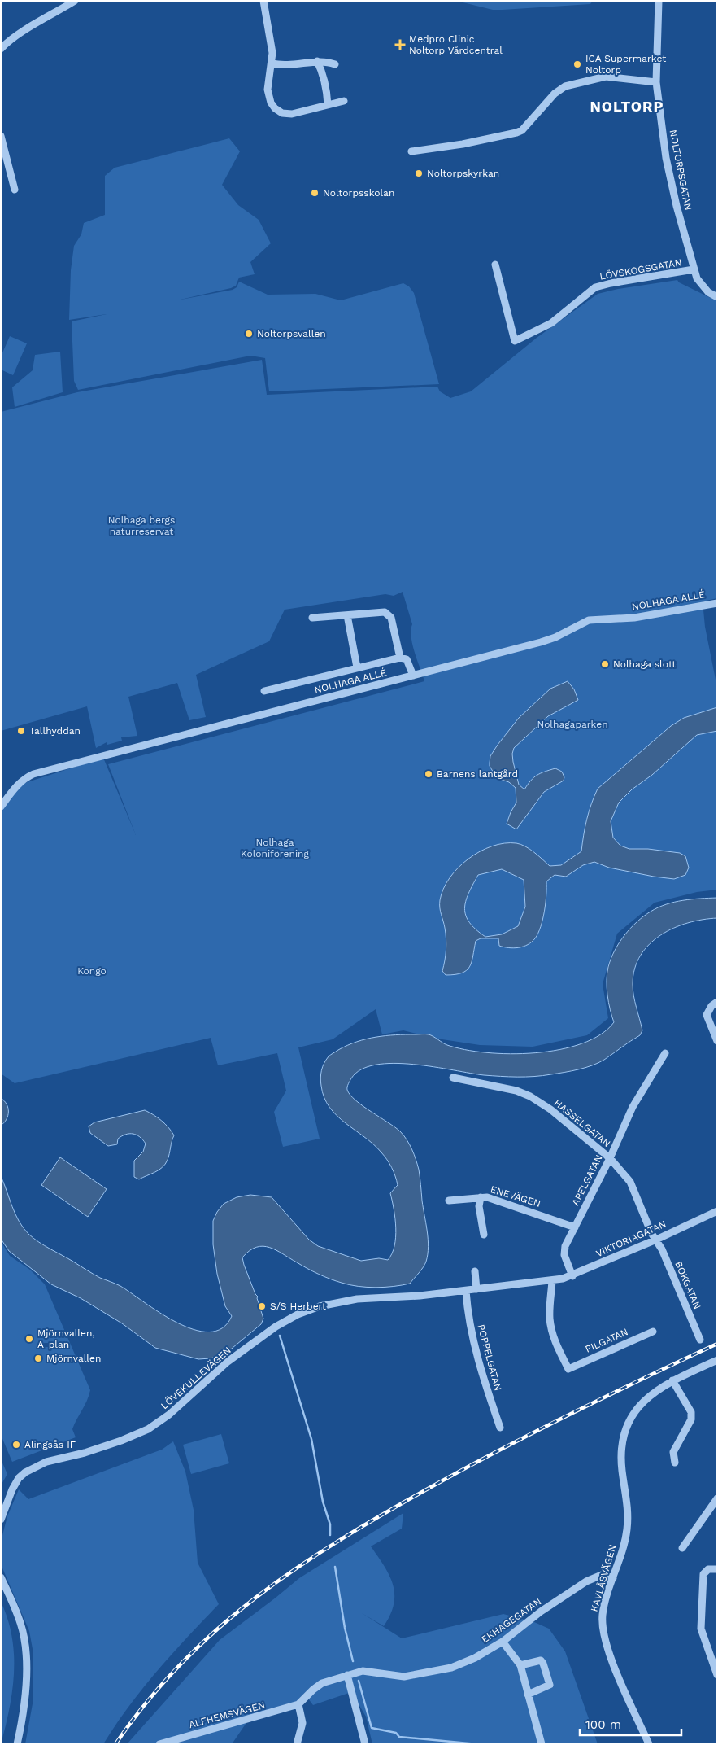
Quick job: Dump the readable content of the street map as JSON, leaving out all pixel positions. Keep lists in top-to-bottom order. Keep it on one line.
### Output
{"streets":{"street":["NOLTORPSGATAN","LÖVSKOGSGATAN","NOLHAGA ALLÉ","HASSELGATAN","APELGATAN","ENEVÄGEN","VIKTORIAGATAN","BOKGATAN","PILGATAN","POPPELGATAN","LÖVEKULLEVÄGEN","KAVLÅSVÄGEN","EKHAGEGATAN","ALFHEMSVÄGEN"]},"crossings":[["NOLTORPSGATAN","LÖVSKOGSGATAN"],["HASSELGATAN","APELGATAN"],["HASSELGATAN","VIKTORIAGATAN"],["HASSELGATAN","BOKGATAN"],["APELGATAN","ENEVÄGEN"],["APELGATAN","VIKTORIAGATAN"],["VIKTORIAGATAN","BOKGATAN"],["VIKTORIAGATAN","PILGATAN"],["VIKTORIAGATAN","LÖVEKULLEVÄGEN"],["PILGATAN","LÖVEKULLEVÄGEN"],["POPPELGATAN","LÖVEKULLEVÄGEN"],["KAVLÅSVÄGEN","EKHAGEGATAN"],["EKHAGEGATAN","ALFHEMSVÄGEN"]],"districts":["NOLTORP"],"parks":["Nolhaga bergs naturreservat","Nolhagaparken","Nolhaga Koloniförening","Kongo"],"places":{"health":["Medpro Clinic Noltorp Vårdcentral"],"other":["ICA Supermarket Noltorp","Noltorpskyrkan","Noltorpsskolan","Noltorpsvallen","Nolhaga slott","Tallhyddan","Barnens lantgård","S/S Herbert","Mjörnvallen, A-plan","Mjörnvallen","Alingsås IF"]},"scale_bar":"100 m"}
